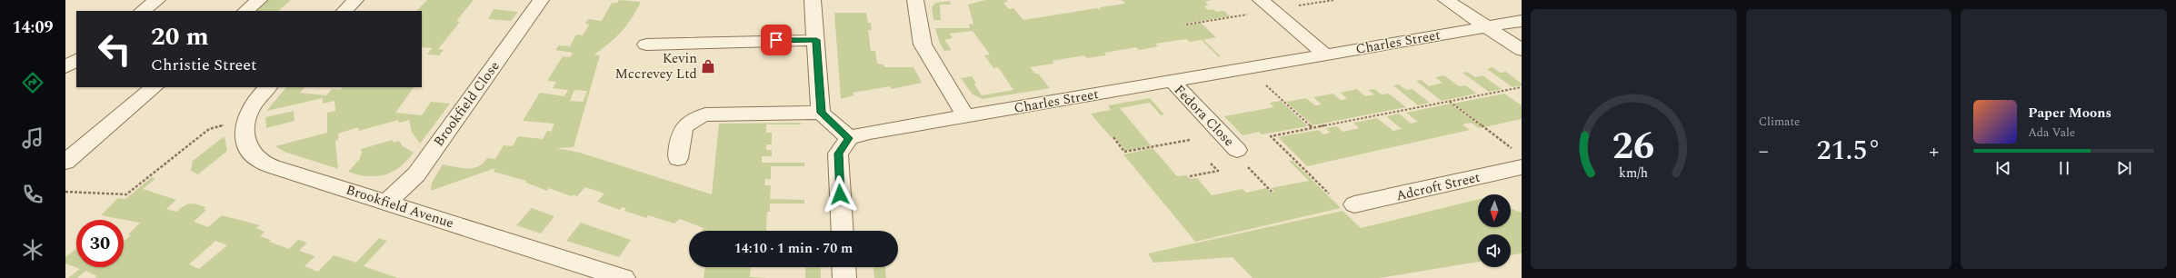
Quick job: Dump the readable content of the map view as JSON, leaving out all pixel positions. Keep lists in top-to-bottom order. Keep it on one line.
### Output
{"streets":{"street":["Charles Street","Brookfield Close","Fedora Close","Adcroft Street","Brookfield Avenue"]},"crossings":[["Charles Street","Fedora Close"],["Brookfield Close","Brookfield Avenue"]],"places":{"shop":["Kevin Mccrevey Ltd"]},"north":"bottom","page":{"tabs":"14:09","tile":"Climate","turn":["20 m","Christie Street"],"song":["Paper Moons","Ada Vale"],"heat":["−","21.5°","+"],"limit":"30","trip":"14:10 · 1 min · 70 m","gauge":["26","km/h"]}}
